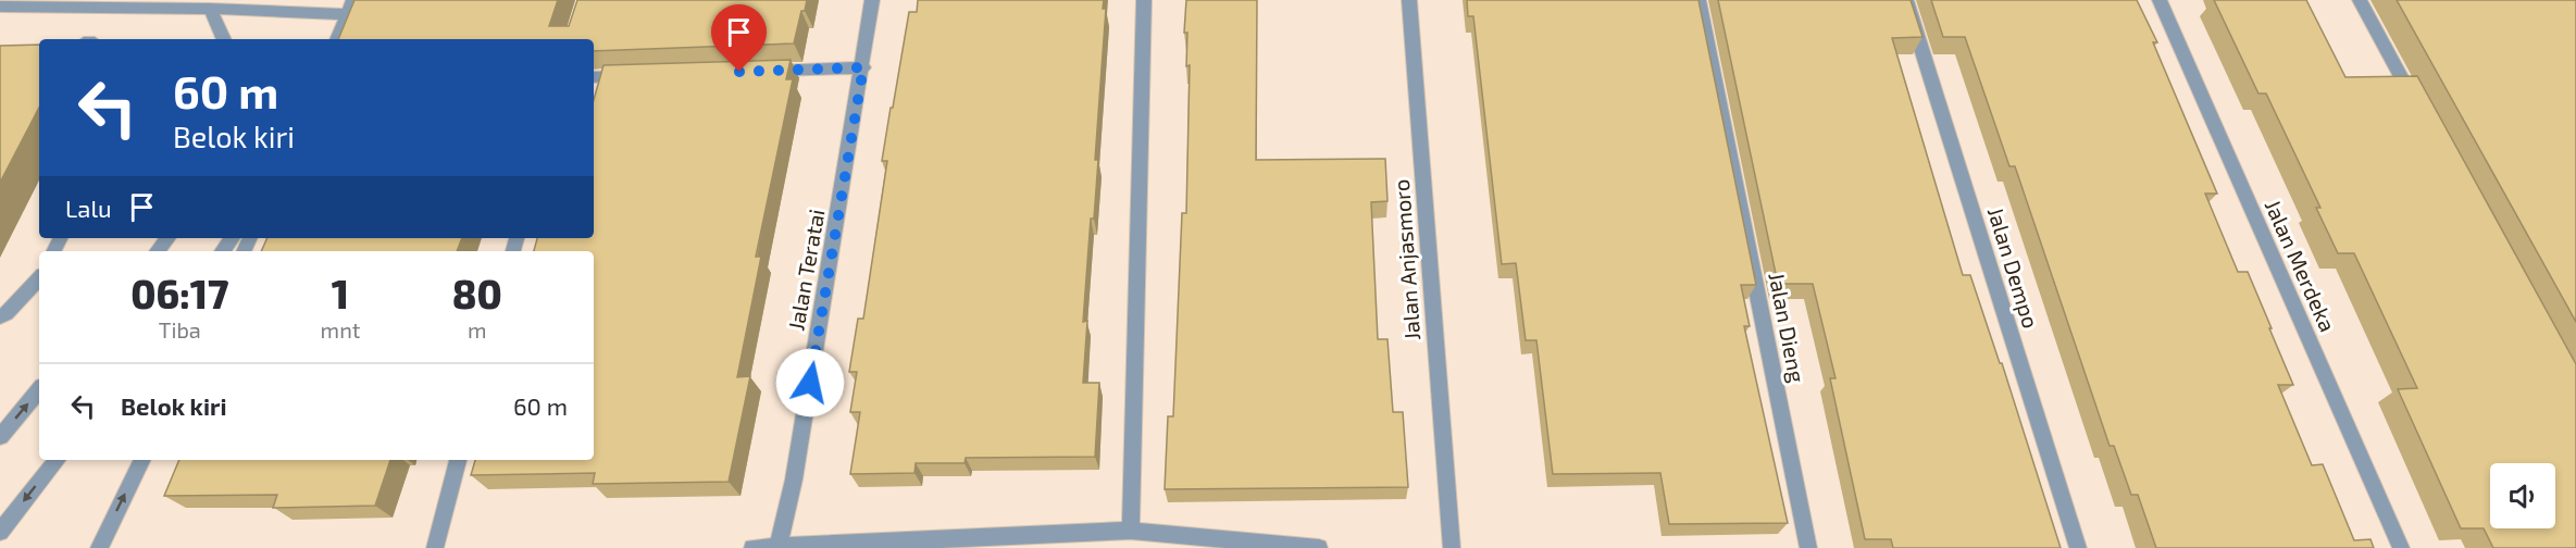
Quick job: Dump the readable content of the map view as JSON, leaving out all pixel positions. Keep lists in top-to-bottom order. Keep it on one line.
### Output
{"streets":{"street":["Jalan Anjasmoro","Jalan Merdeka","Jalan Dempo","Jalan Teratai","Jalan Dieng"]},"page":{"turn":["60 m","Belok kiri"],"then":"Lalu","eta":["06:17","Tiba","1","mnt","80","m"],"list":[{"name":"Belok kiri","value":"60 m"}]}}
